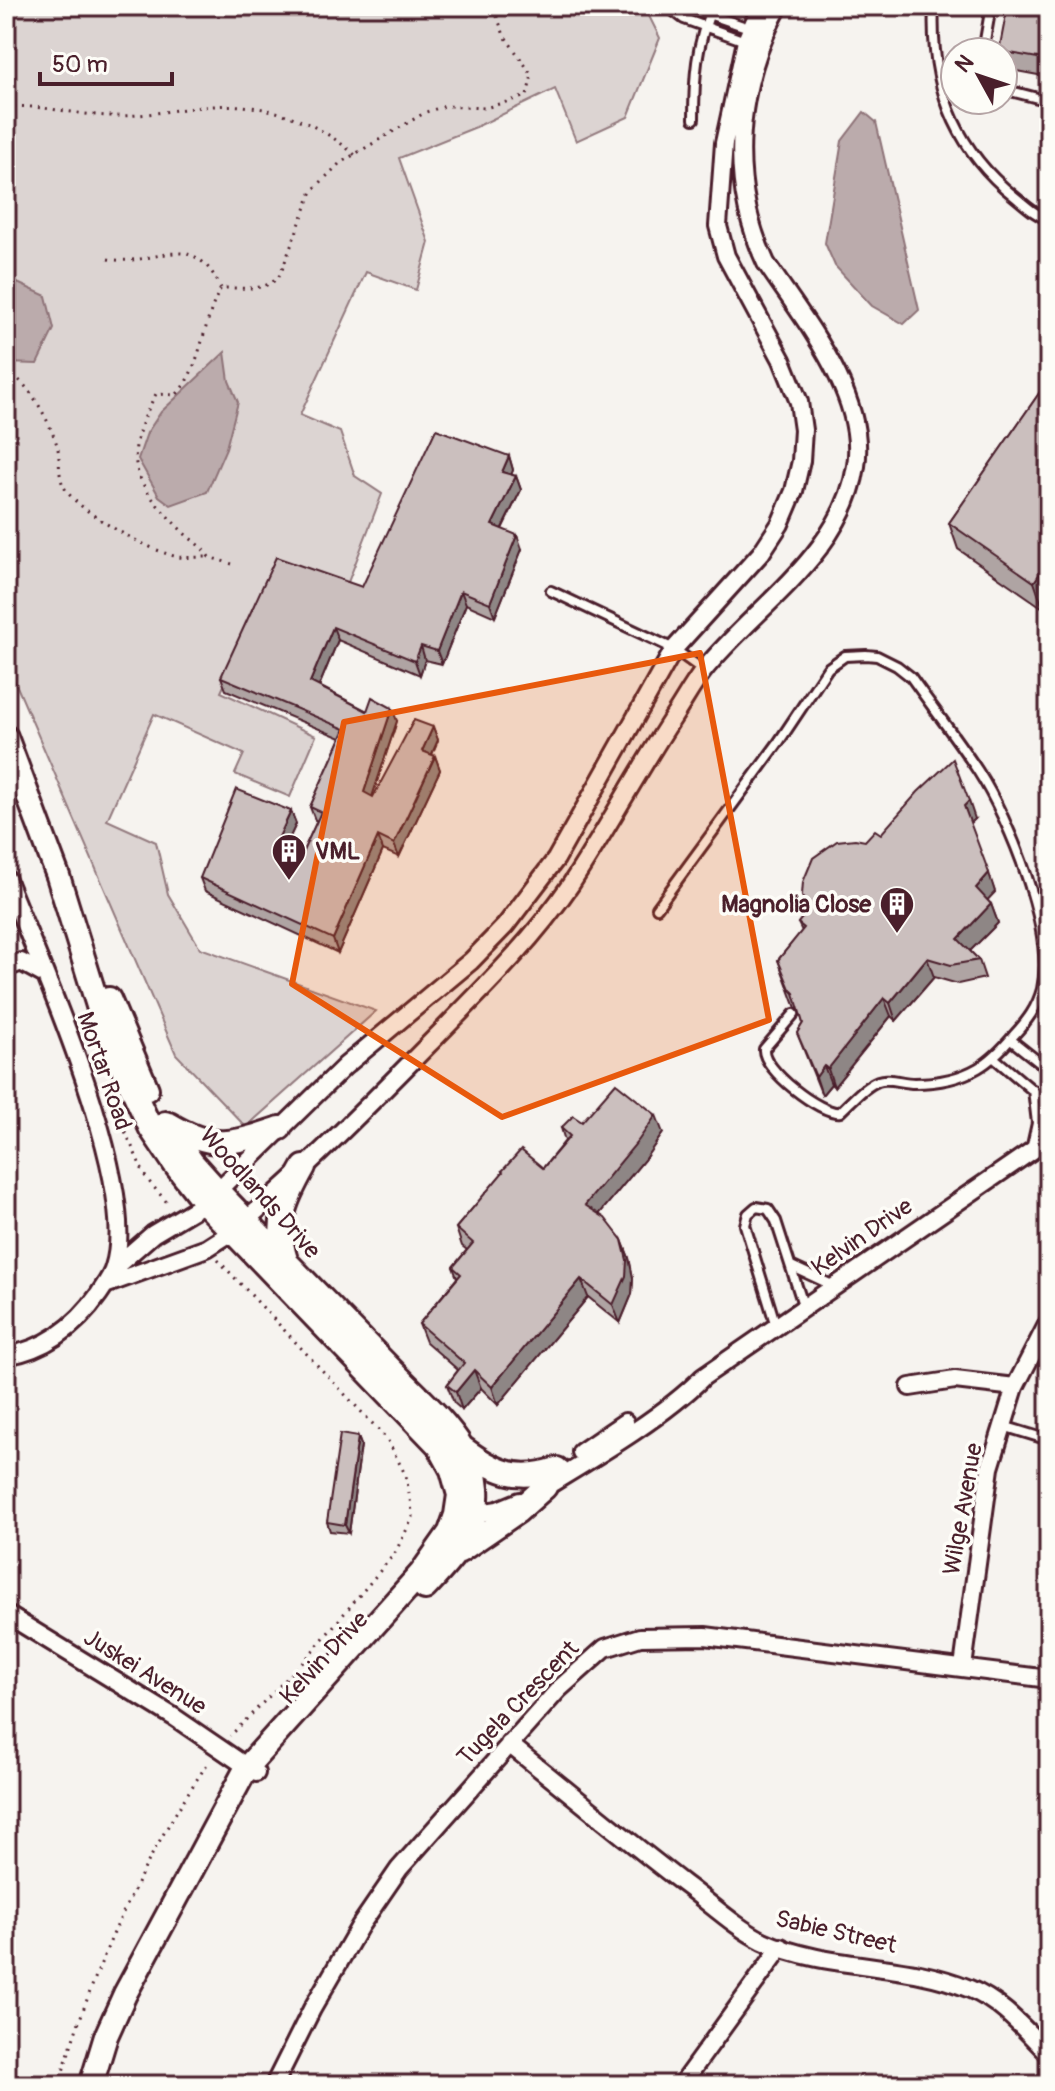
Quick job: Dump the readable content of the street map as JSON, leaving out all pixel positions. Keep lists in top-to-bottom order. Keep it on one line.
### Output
{"streets":{"main road":["Woodlands Drive","Kelvin Drive"],"street":["Mortar Road","Wilge Avenue","Juskei Avenue","Tugela Crescent","Sabie Street"]},"crossings":[["Woodlands Drive","Kelvin Drive"],["Kelvin Drive","Juskei Avenue"],["Wilge Avenue","Tugela Crescent"],["Tugela Crescent","Sabie Street"]],"places":{"building":["VML","Magnolia Close"]},"scale_bar":"50 m","north":"top left"}
